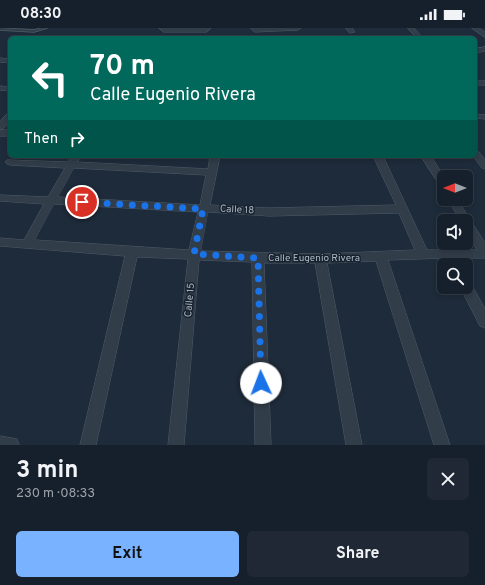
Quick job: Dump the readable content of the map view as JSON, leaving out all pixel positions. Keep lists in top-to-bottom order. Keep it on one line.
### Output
{"streets":{"street":["Calle 18","Calle Eugenio Rivera","Calle 15"]},"crossings":[["Calle 18","Calle 15"],["Calle Eugenio Rivera","Calle 15"]],"north":"left","page":{"status":"08:30","turn":["70 m","Calle Eugenio Rivera"],"then":"Then","heading":["3 min","230 m · 08:33"],"buttons":["Exit","Share"]}}
